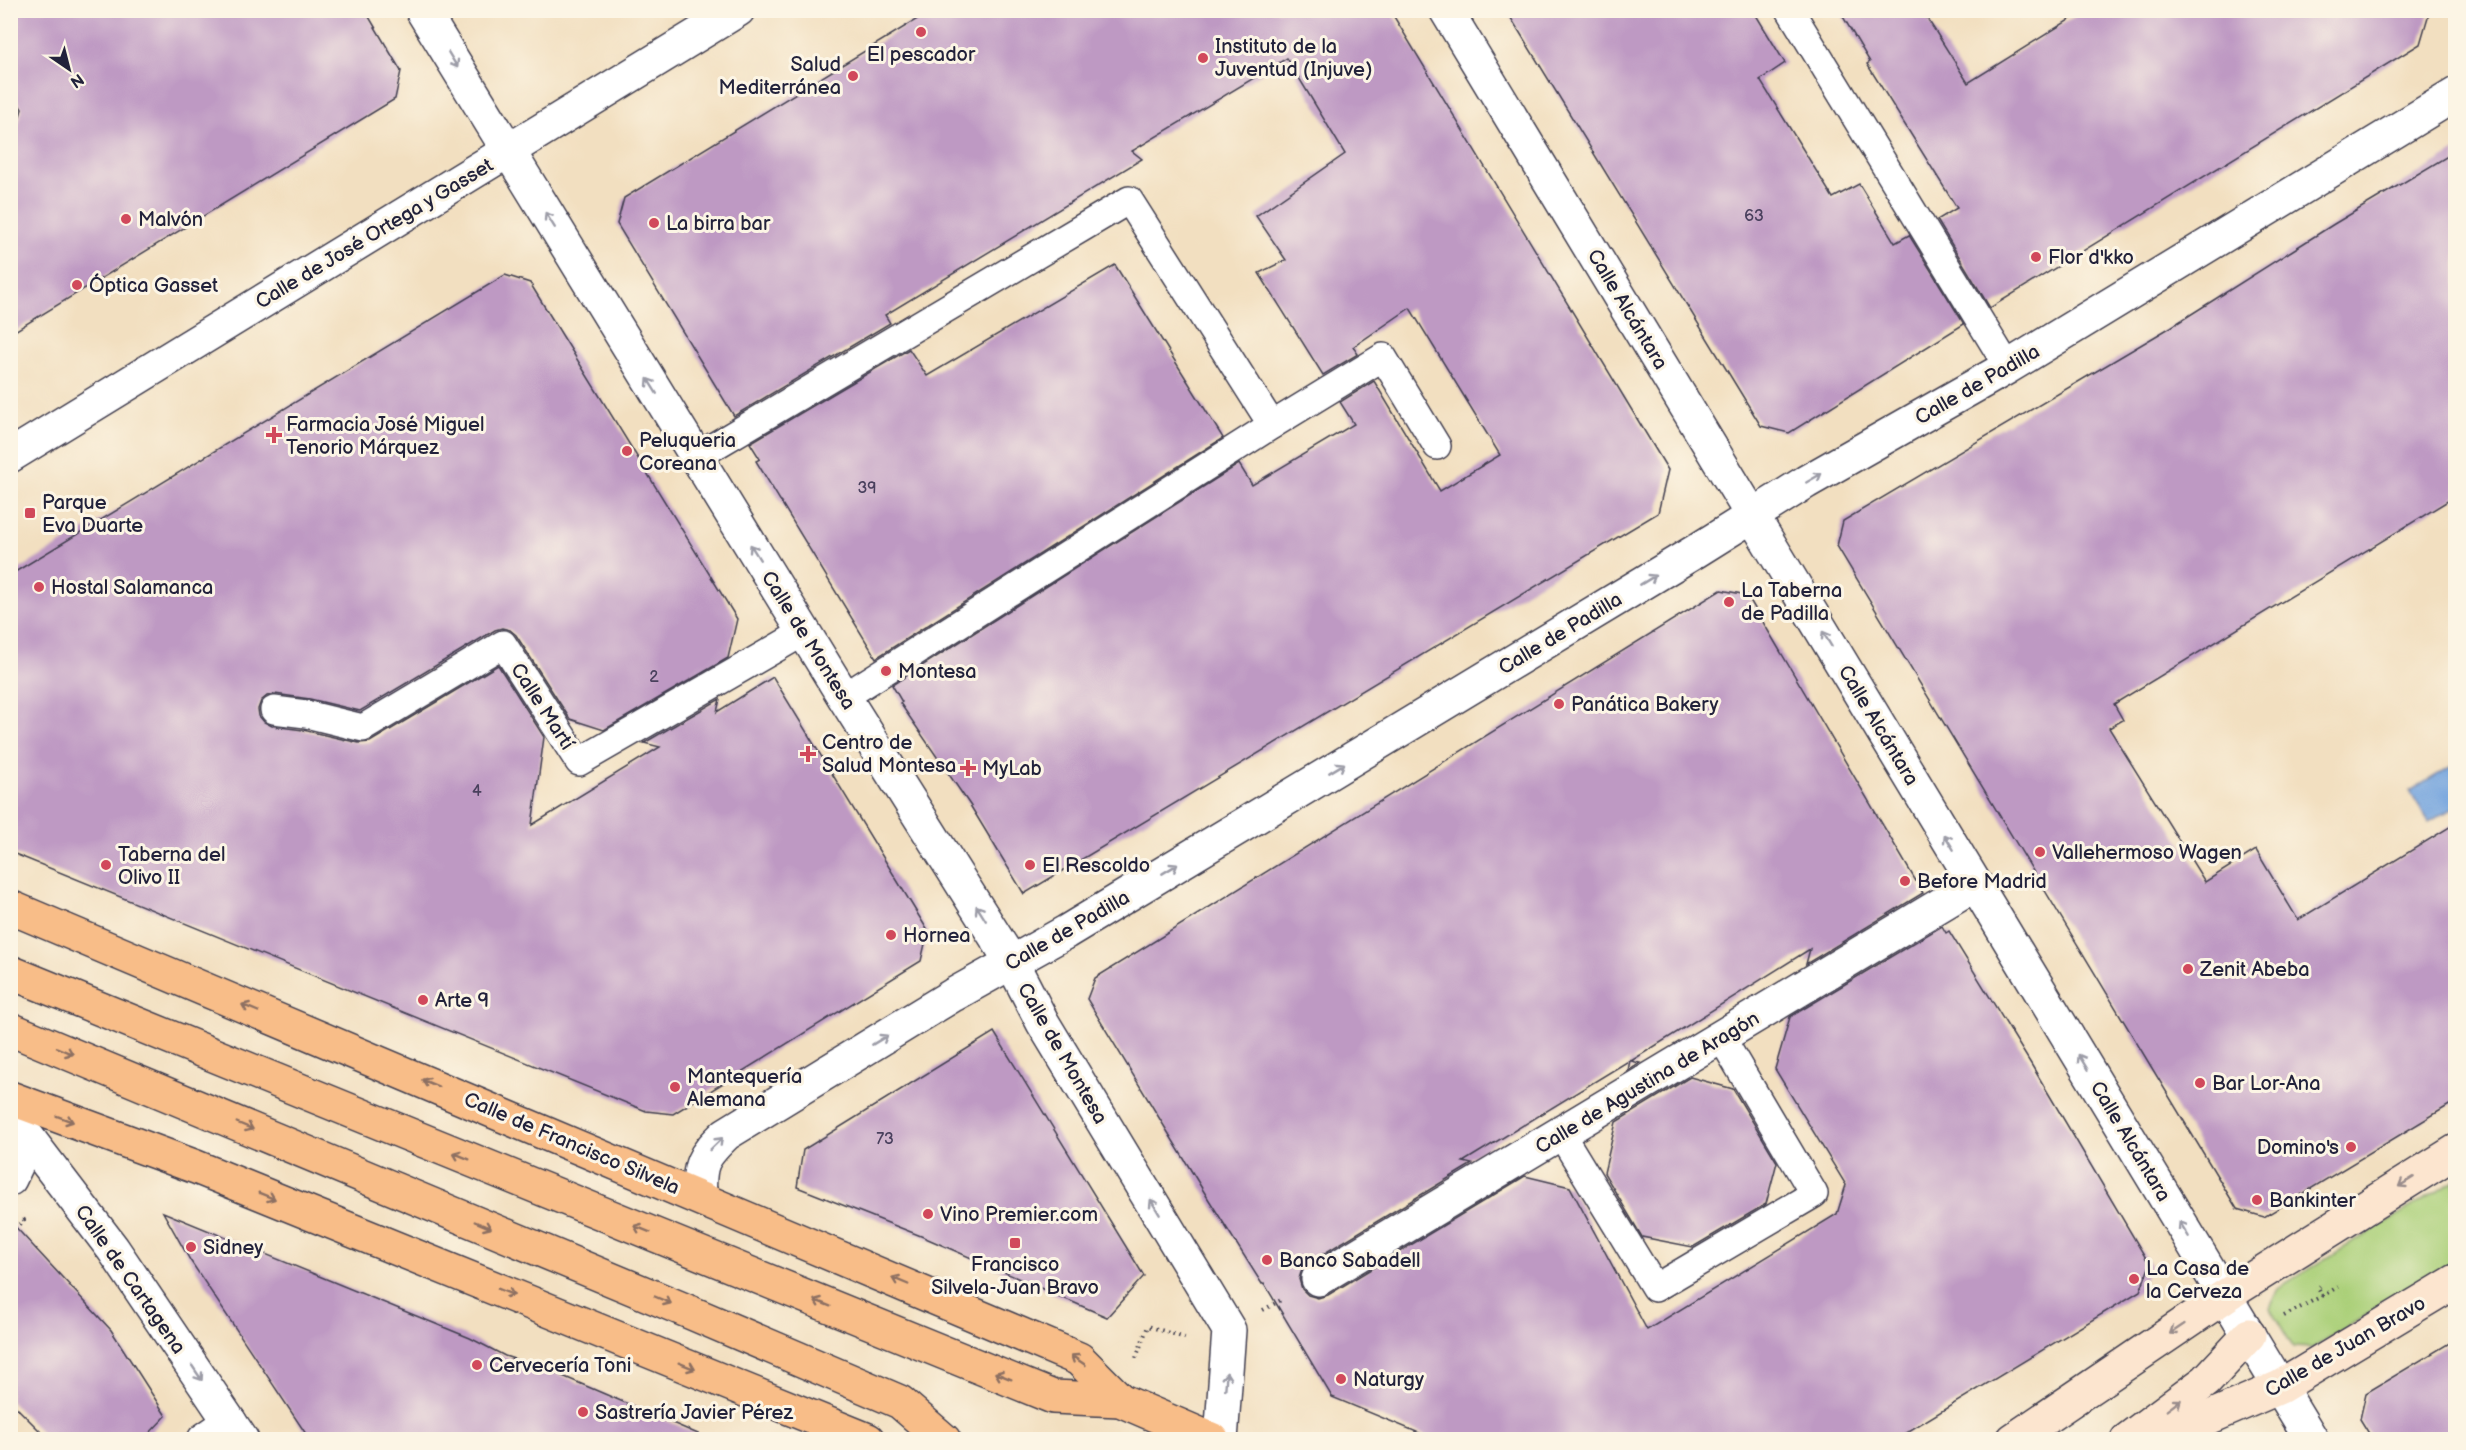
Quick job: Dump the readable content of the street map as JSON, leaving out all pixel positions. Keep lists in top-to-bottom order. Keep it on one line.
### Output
{"streets":{"main road":["Calle de Francisco Silvela","Calle de Juan Bravo"],"street":["Calle de José Ortega y Gasset","Calle Alcántara","Calle de Padilla","Calle de Montesa","Calle de Agustina de Aragón","Calle de Cartagena"],"lane":["Calle Martí"]},"crossings":[["Calle de José Ortega y Gasset","Calle de Montesa"],["Calle Alcántara","Calle de Padilla"],["Calle Alcántara","Calle de Agustina de Aragón"],["Calle Alcántara","Calle de Juan Bravo"],["Calle de Padilla","Calle de Montesa"],["Calle de Padilla","Calle de Francisco Silvela"],["Calle de Montesa","Calle Martí"]],"one_way":["Calle Alcántara","Calle de Padilla","Calle de Cartagena"],"places":{"other":["El pescador","Instituto de la Juventud (Injuve)","Salud Mediterránea","Malvón","La birra bar","Flor d'kko","Óptica Gasset","Peluqueria Coreana","Hostal Salamanca","La Taberna de Padilla","Montesa","Panática Bakery","Vallehermoso Wagen","Taberna del Olivo II","El Rescoldo","Before Madrid","Hornea","Zenit Abeba","Arte 9","Bar Lor-Ana","Mantequería Alemana","Domino's","Bankinter","Vino Premier.com","Sidney","Banco Sabadell","La Casa de la Cerveza","Cervecería Toni","Naturgy","Sastrería Javier Pérez"],"health":["Farmacia José Miguel Tenorio Márquez","Centro de Salud Montesa","MyLab"],"transit":["Parque Eva Duarte","Francisco Silvela-Juan Bravo"]},"house_numbers":["63","39","2","4","73"],"north":"bottom right"}
